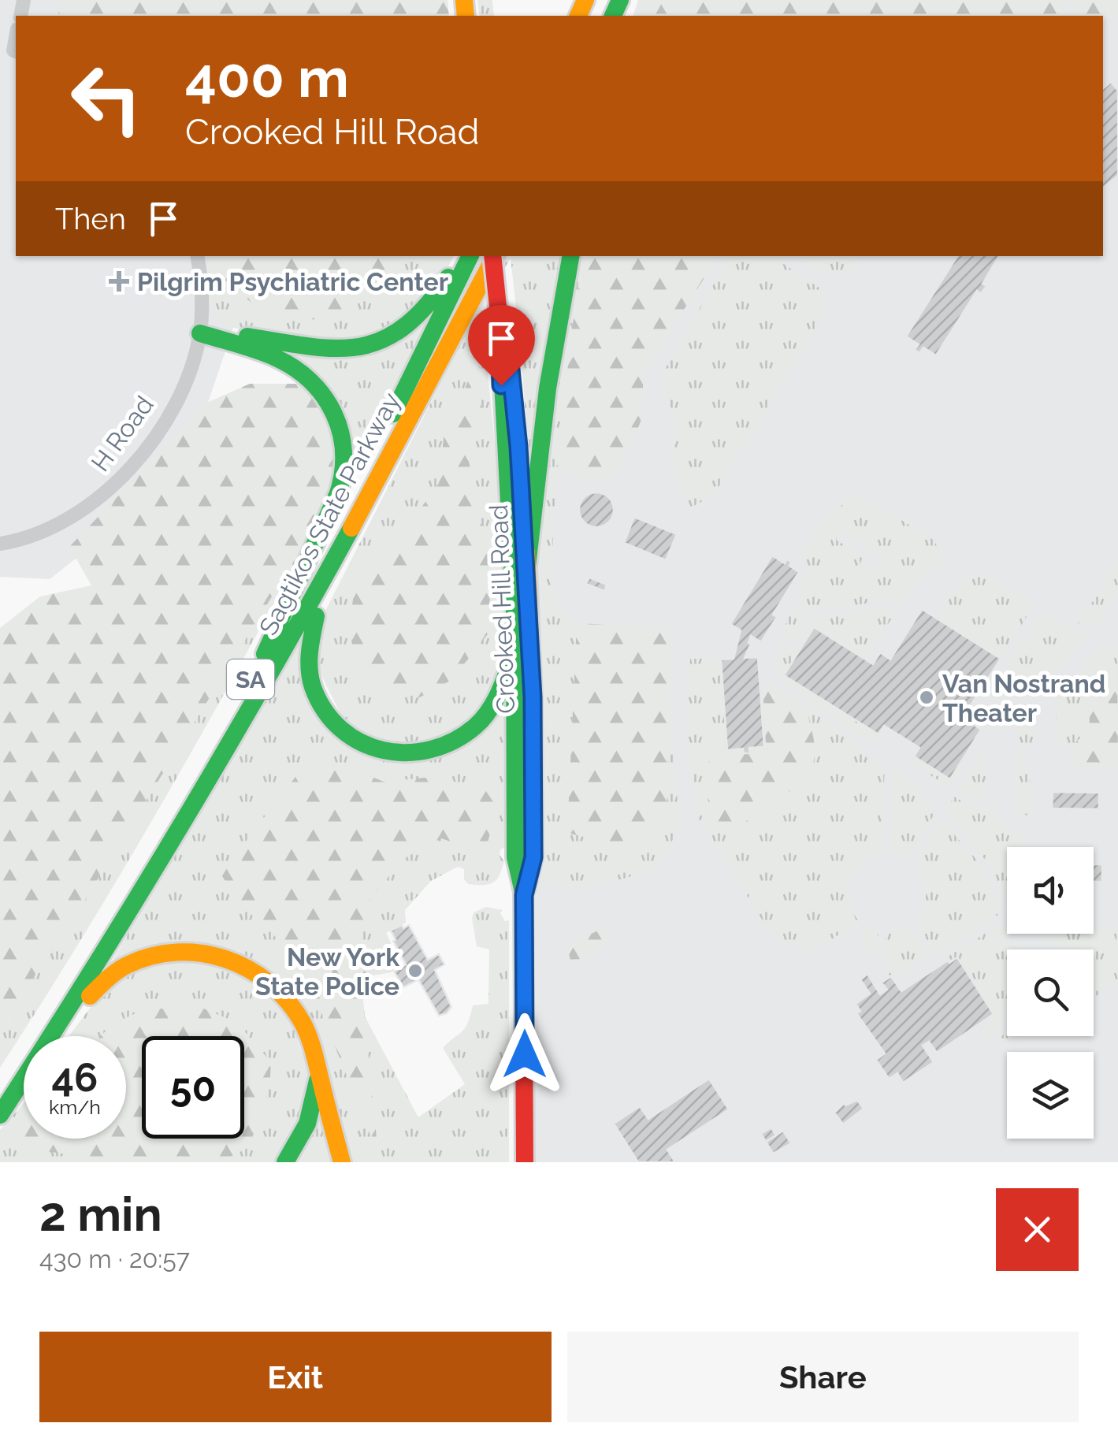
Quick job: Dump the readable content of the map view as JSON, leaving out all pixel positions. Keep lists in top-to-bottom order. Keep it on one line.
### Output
{"streets":{"main road":["Sagtikos State Parkway","Crooked Hill Road","SA"],"street":["H Road"]},"places":{"health":["Pilgrim Psychiatric Center"],"other":["Van Nostrand Theater","New York State Police"]},"page":{"turn":["400 m","Crooked Hill Road"],"then":"Then","speed":"46 km/h","limit":"50","heading":["2 min","430 m · 20:57"],"buttons":["Exit","Share"]}}
